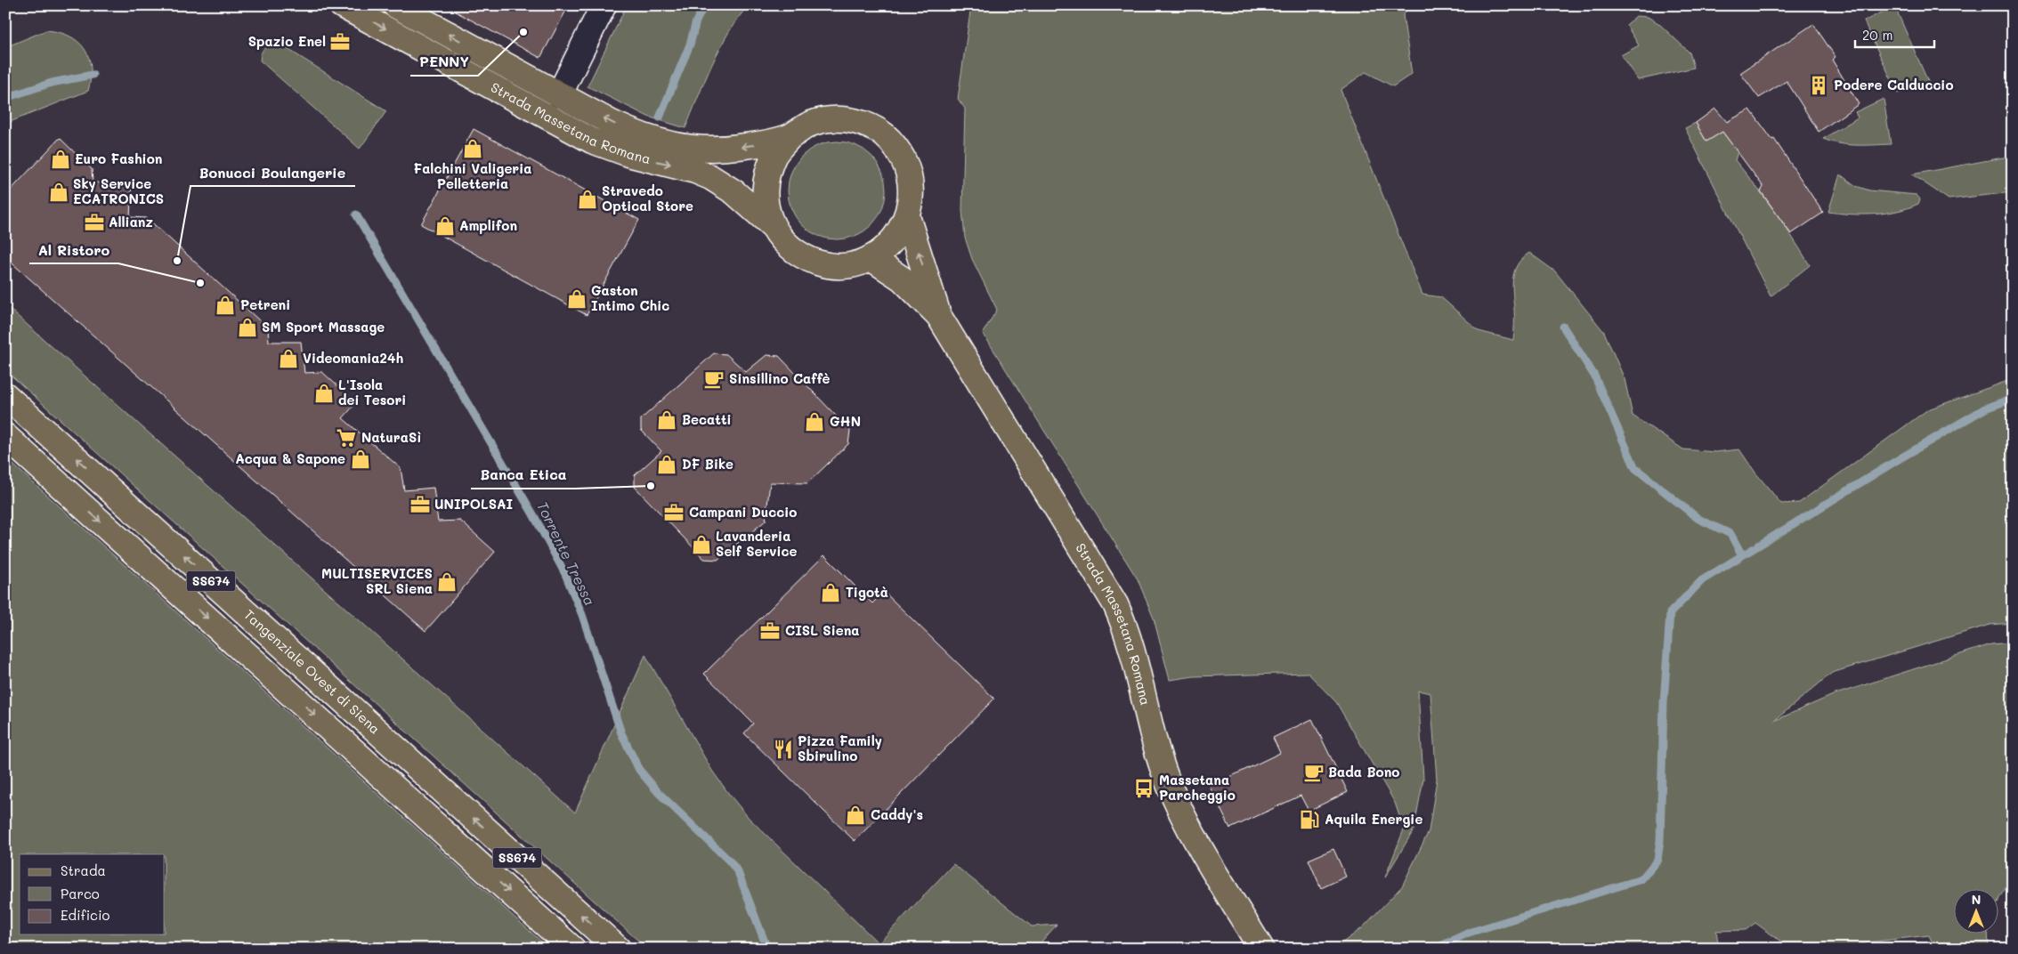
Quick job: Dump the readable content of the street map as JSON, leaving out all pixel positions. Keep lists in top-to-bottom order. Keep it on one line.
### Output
{"streets":{"main road":["Strada Massetana Romana","SS674","Tangenziale Ovest di Siena"]},"water":["Torrente Tressa"],"places":{"other":["PENNY","Bonucci Boulangerie","Al Ristoro","Banca Etica"],"office":["Spazio Enel","Allianz","UNIPOLSAI","Campani Duccio","CISL Siena"],"building":["Podere Calduccio"],"shop":["Falchini Valigeria Pelletteria","Euro Fashion","Sky Service ECATRONICS","Stravedo Optical Store","Amplifon","Gaston Intimo Chic","Petreni","SM Sport Massage","Videomania24h","L'Isola dei Tesori","Becatti","GHN","Acqua & Sapone","DF Bike","Lavanderia Self Service","MULTISERVICES SRL Siena","Tigotà","Caddy's"],"cafe":["Sinsillino Caffè","Bada Bono"],"supermarket":["NaturaSì"],"restaurant":["Pizza Family Sbirulino"],"bus stop":["Massetana Parcheggio"],"fuel station":["Aquila Energie"]},"legend":["Strada","Parco","Edificio"],"scale_bar":"20 m","north":"top"}
